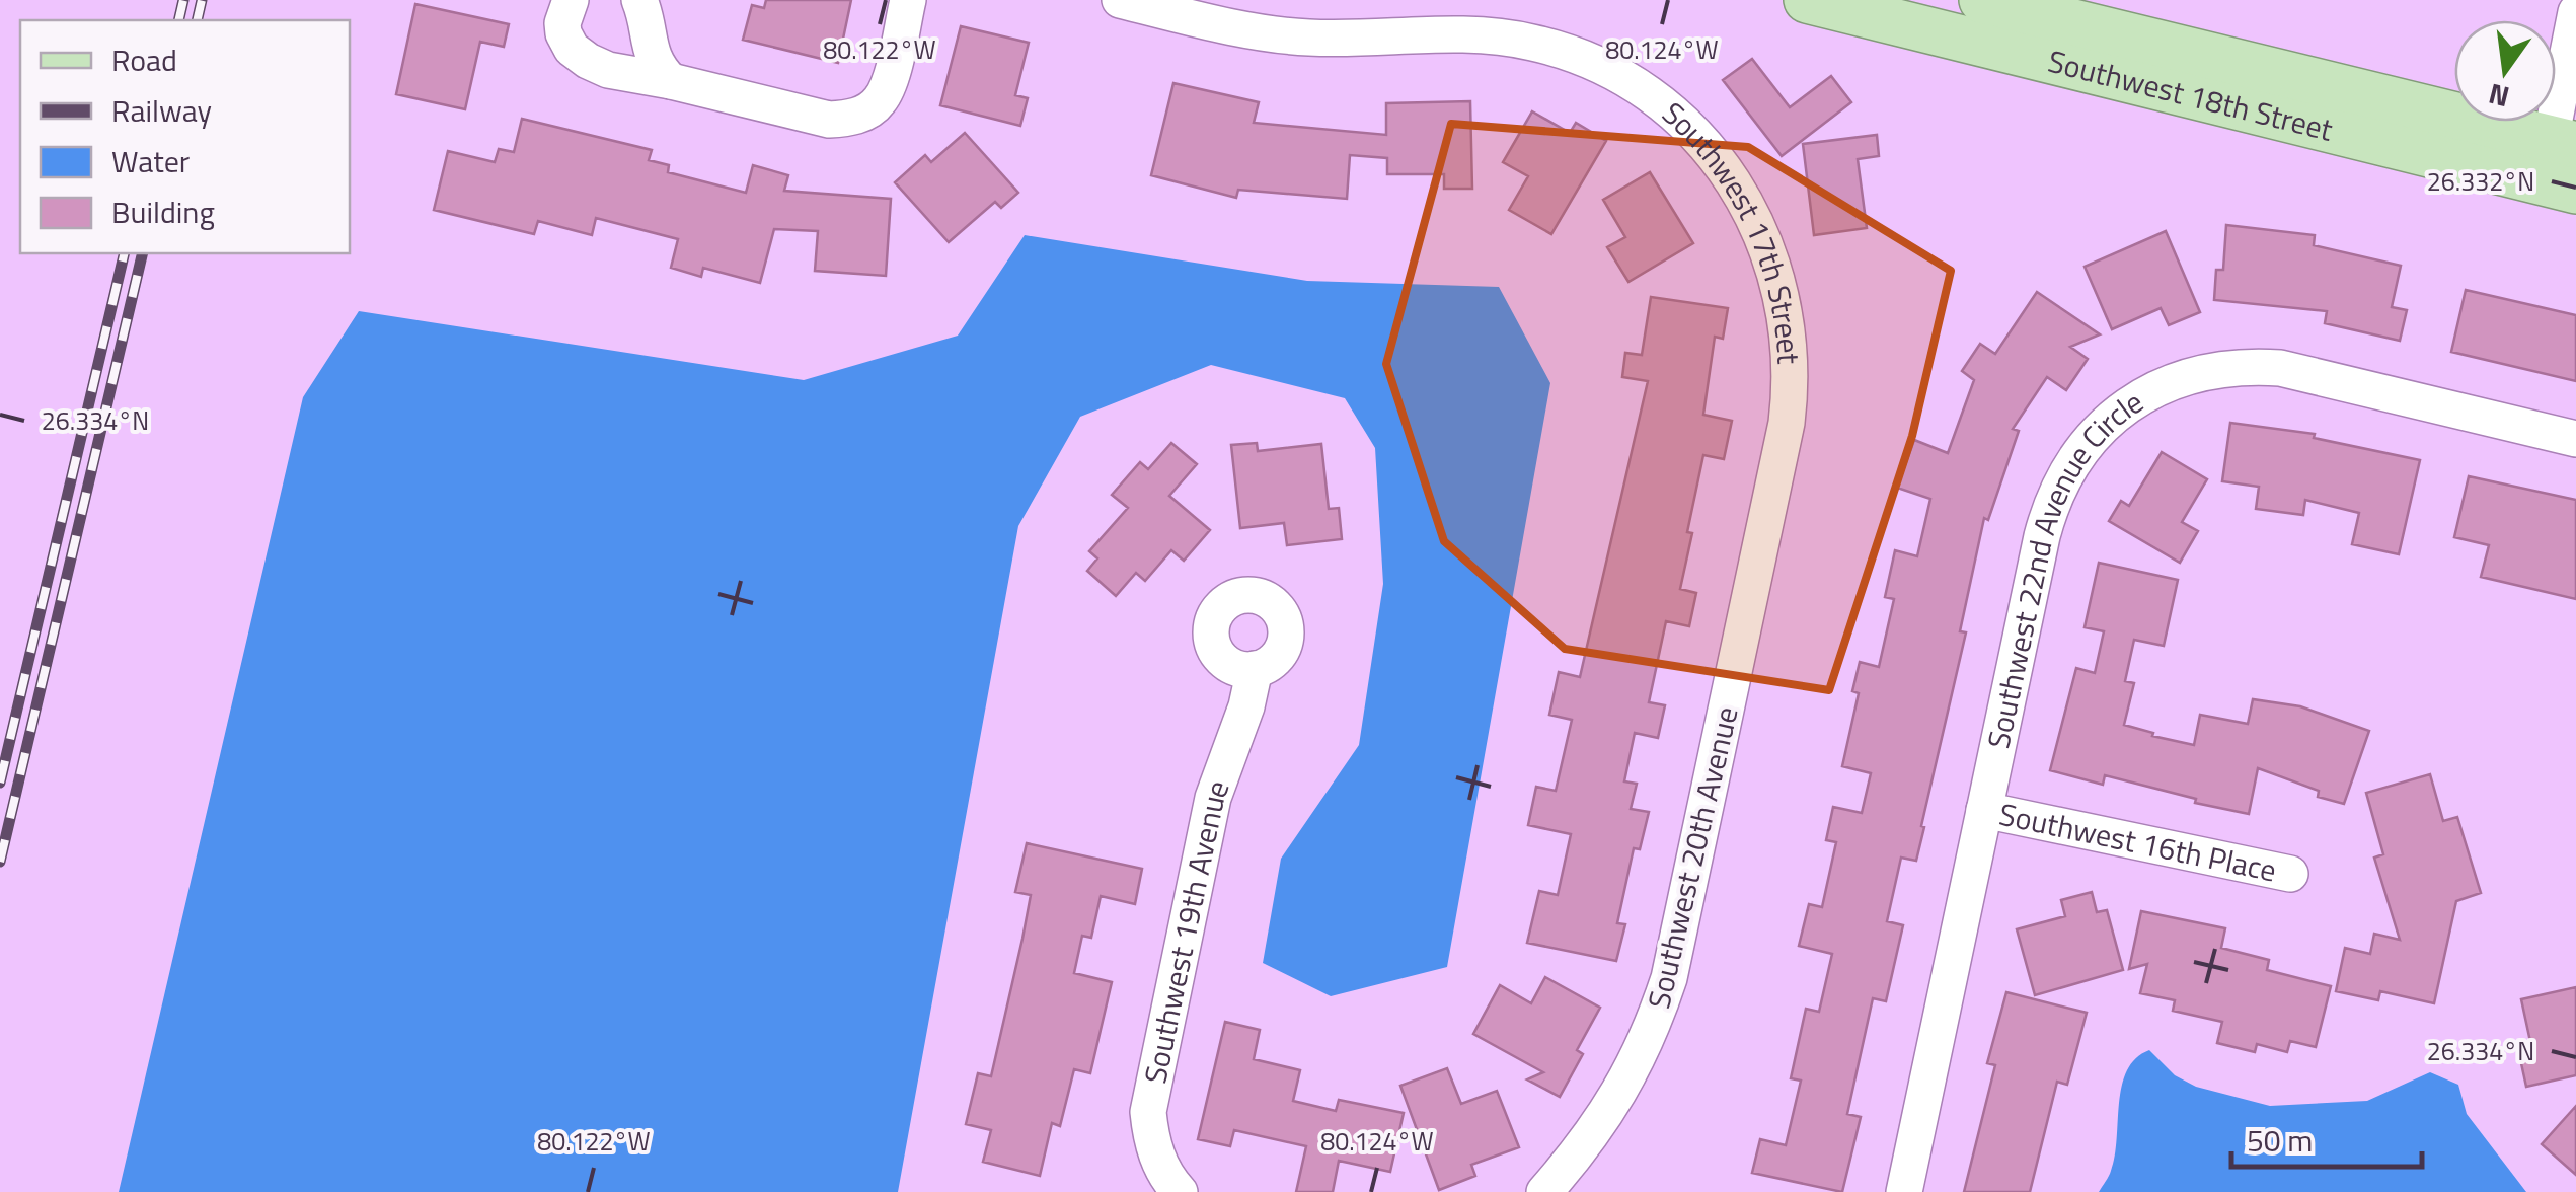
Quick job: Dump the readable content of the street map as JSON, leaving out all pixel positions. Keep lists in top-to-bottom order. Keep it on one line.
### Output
{"streets":{"main road":["Southwest 18th Street"],"street":["Southwest 17th Street","Southwest 22nd Avenue Circle","Southwest 16th Place","Southwest 20th Avenue","Southwest 19th Avenue"]},"crossings":[["Southwest 17th Street","Southwest 20th Avenue"],["Southwest 22nd Avenue Circle","Southwest 16th Place"]],"legend":["Road","Railway","Water","Building"],"scale_bar":"50 m","north":"bottom","coordinates":["80.122°W","80.124°W","26.332°N","26.334°N"]}
